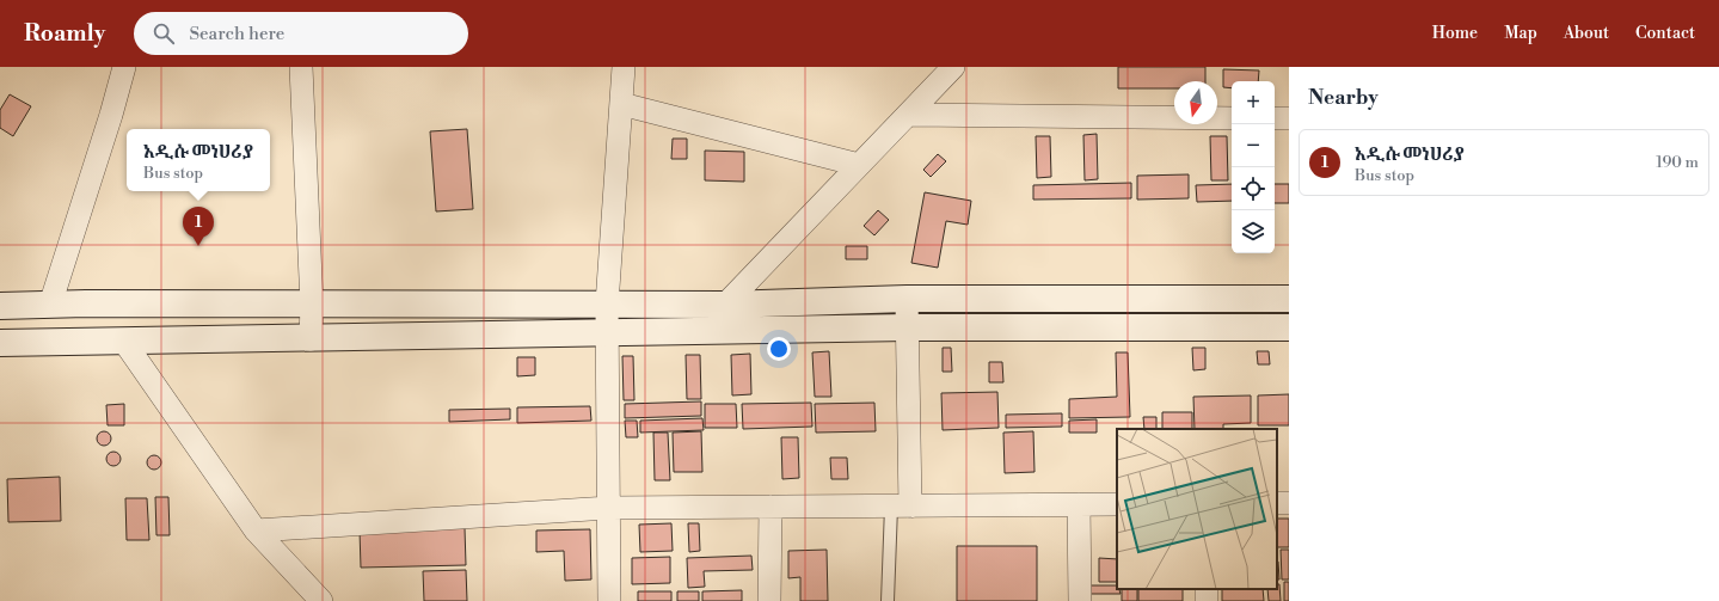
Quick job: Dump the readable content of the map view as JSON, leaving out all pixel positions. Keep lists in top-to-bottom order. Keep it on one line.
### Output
{"north":"bottom","page":{"header":"Roamly","search":"Search here","nav":["Home","Map","About","Contact"],"heading":"Nearby","map_buttons":["+","−"],"popup":["አዲሱ መነሀሪያ","Bus stop"],"list":[{"mark":"1","name":"አዲሱ መነሀሪያ","note":"Bus stop","value":"190 m"}],"pins":"1"}}
